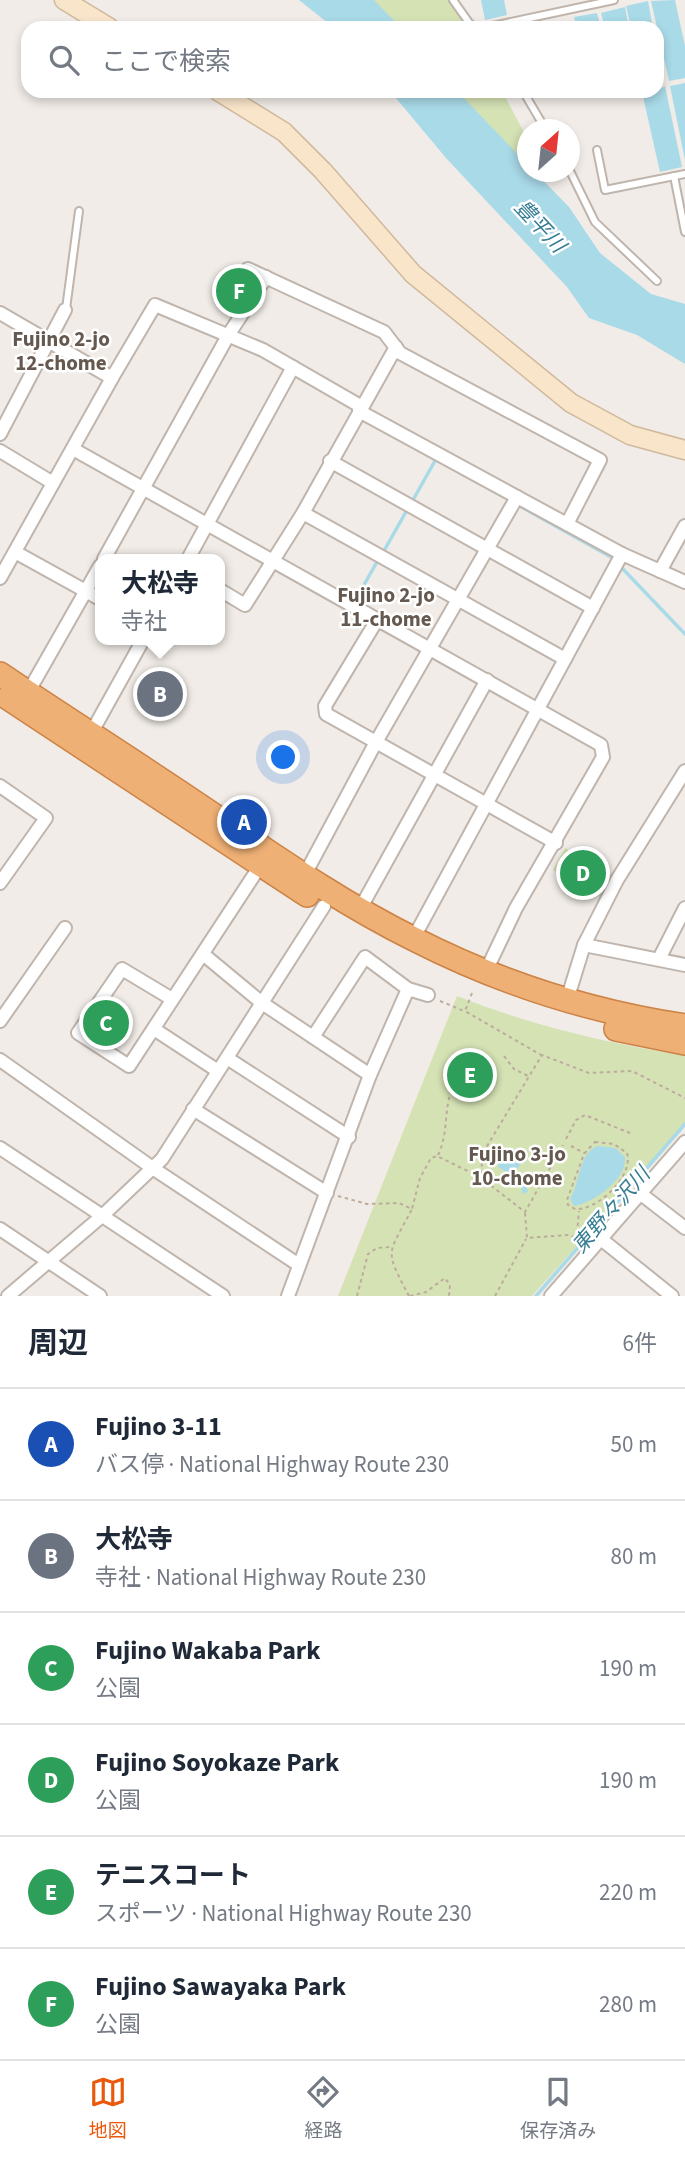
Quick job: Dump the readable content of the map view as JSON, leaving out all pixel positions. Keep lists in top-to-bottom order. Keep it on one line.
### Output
{"districts":["Fujino 2-jo 12-chome","Fujino 2-jo 11-chome","Fujino 3-jo 10-chome"],"water":["豊平川","東野々沢川"],"north":"top right","page":{"search":"ここで検索","pins":["F","B","A","D","C","E"],"popup":["大松寺","寺社"],"heading":["周辺","6件"],"list":[{"mark":"A","name":"Fujino 3-11","note":"バス停 · National Highway Route 230","value":"50 m"},{"mark":"B","name":"大松寺","note":"寺社 · National Highway Route 230","value":"80 m"},{"mark":"C","name":"Fujino Wakaba Park","note":"公園","value":"190 m"},{"mark":"D","name":"Fujino Soyokaze Park","note":"公園","value":"190 m"},{"mark":"E","name":"テニスコート","note":"スポーツ · National Highway Route 230","value":"220 m"},{"mark":"F","name":"Fujino Sawayaka Park","note":"公園","value":"280 m"}],"nav":["地図","経路","保存済み"]}}
